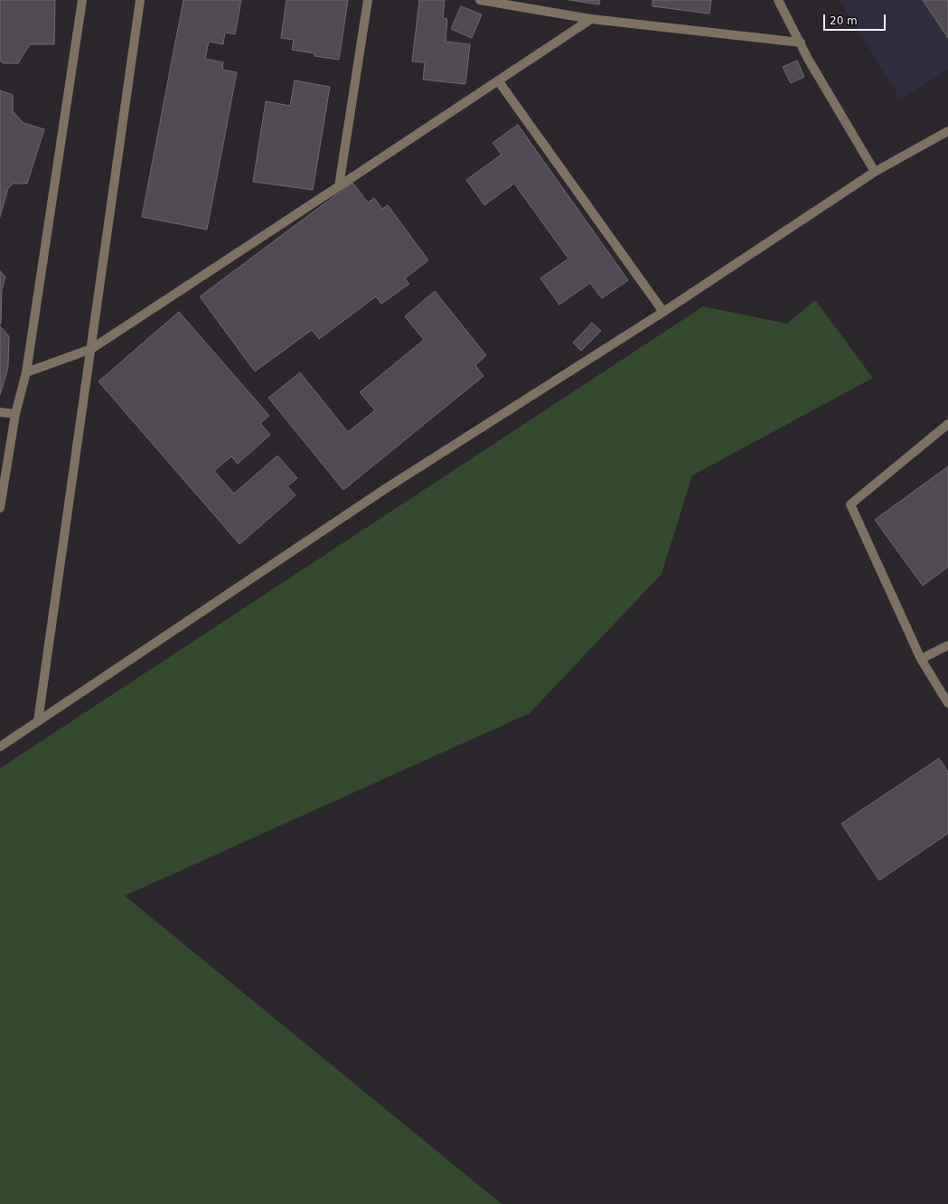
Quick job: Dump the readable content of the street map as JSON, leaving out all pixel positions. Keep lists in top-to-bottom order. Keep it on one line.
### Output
{"scale_bar":"20 m"}
